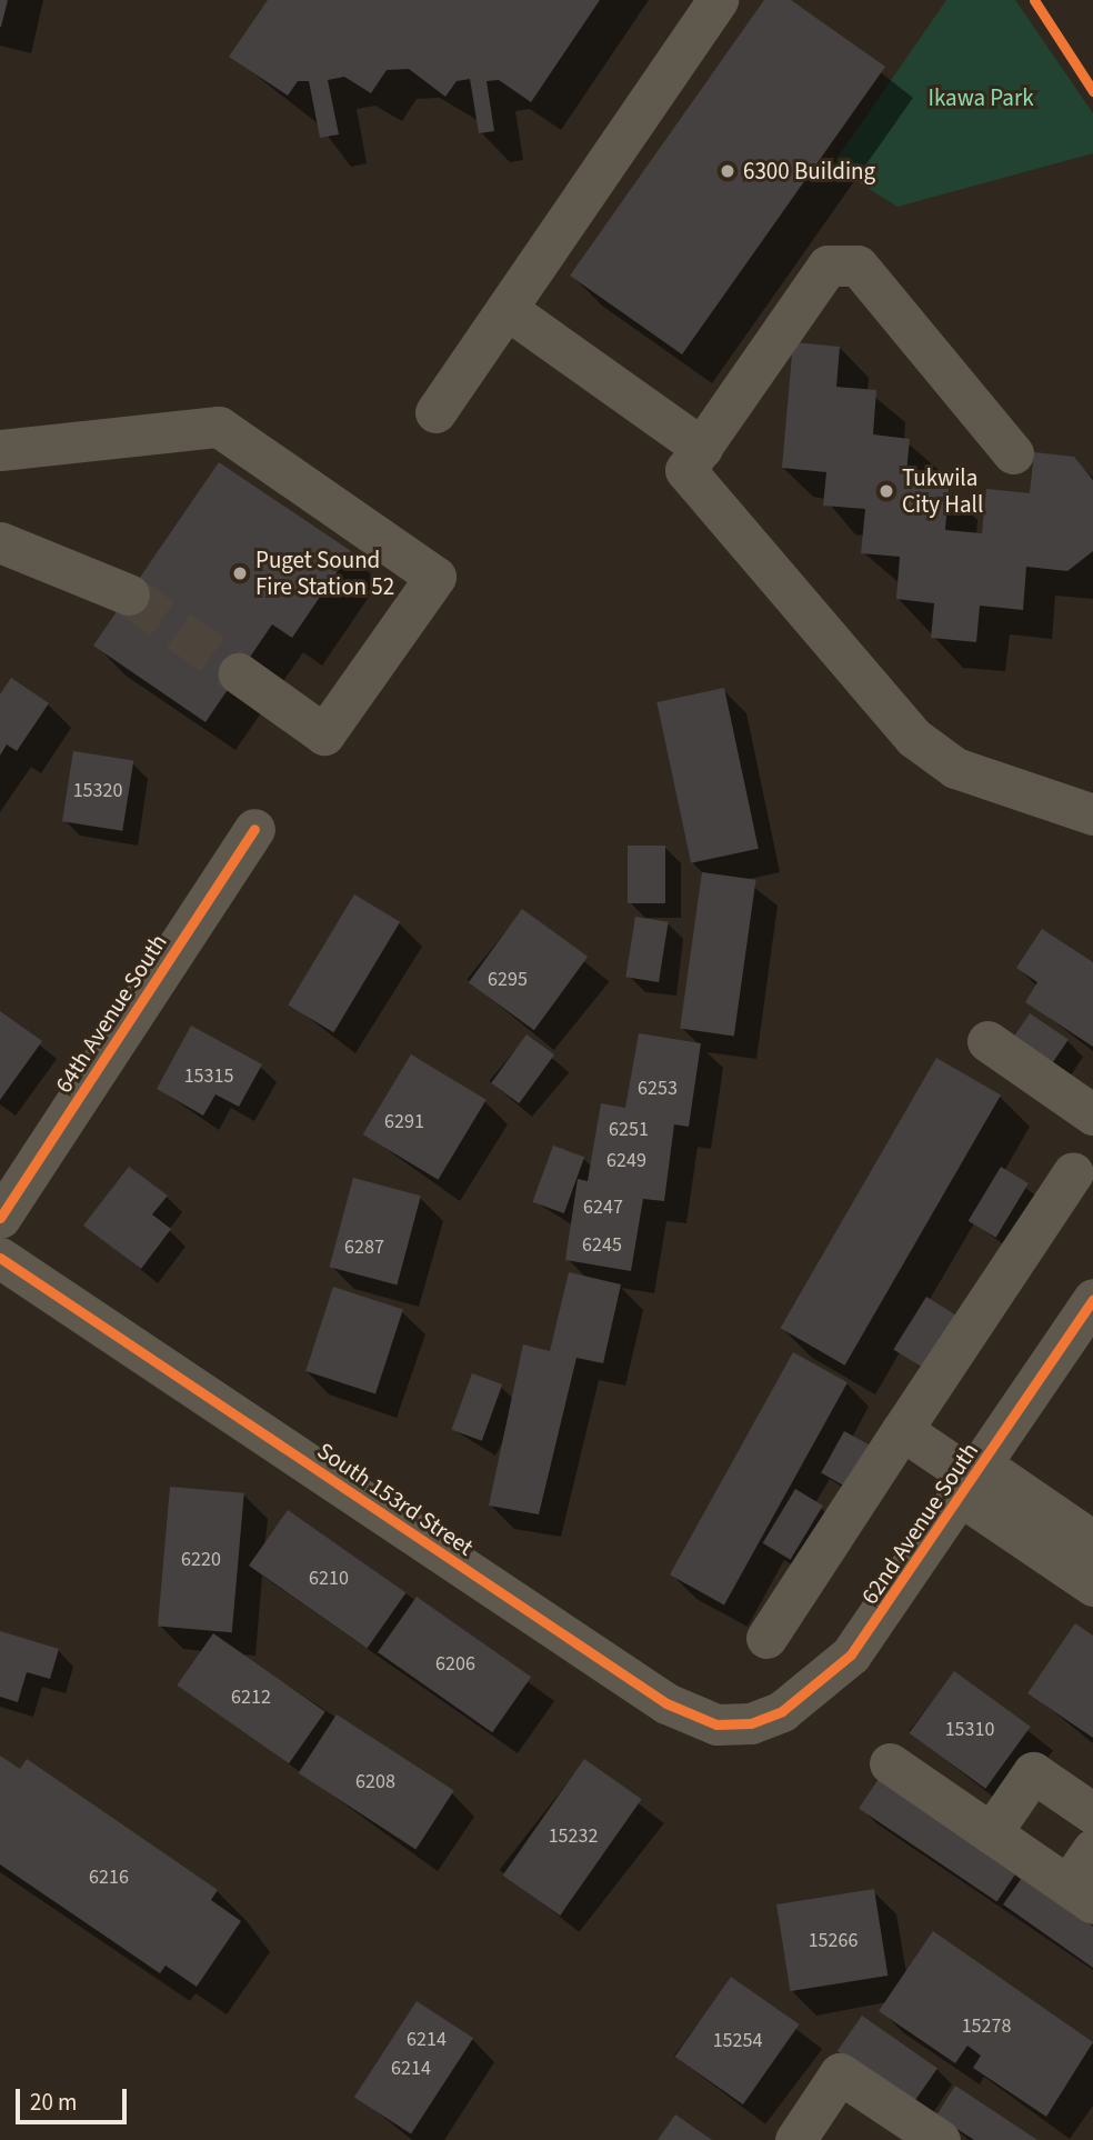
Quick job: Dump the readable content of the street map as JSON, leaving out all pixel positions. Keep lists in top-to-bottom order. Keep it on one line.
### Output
{"streets":{"street":["64th Avenue South","South 153rd Street","62nd Avenue South"]},"crossings":[["South 153rd Street","62nd Avenue South"]],"parks":["Ikawa Park"],"places":["6300 Building","Tukwila City Hall","Puget Sound Fire Station 52"],"house_numbers":["15320","6295","15315","6253","6291","6251","6249","6247","6245","6287","6220","6210","6206","6212","15310","6208","15232","6216","15266","15278","6214","15254","6214"],"scale_bar":"20 m"}
